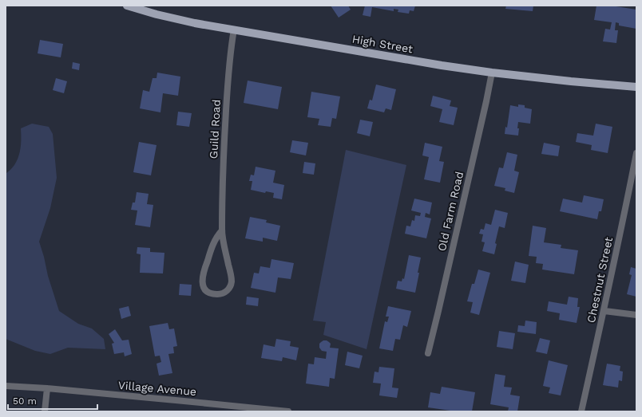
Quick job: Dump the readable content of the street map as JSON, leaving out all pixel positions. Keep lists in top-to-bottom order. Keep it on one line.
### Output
{"streets":{"main road":["High Street"],"street":["Guild Road","Old Farm Road","Chestnut Street","Village Avenue"]},"crossings":[["High Street","Guild Road"],["High Street","Old Farm Road"]],"scale_bar":"50 m"}
